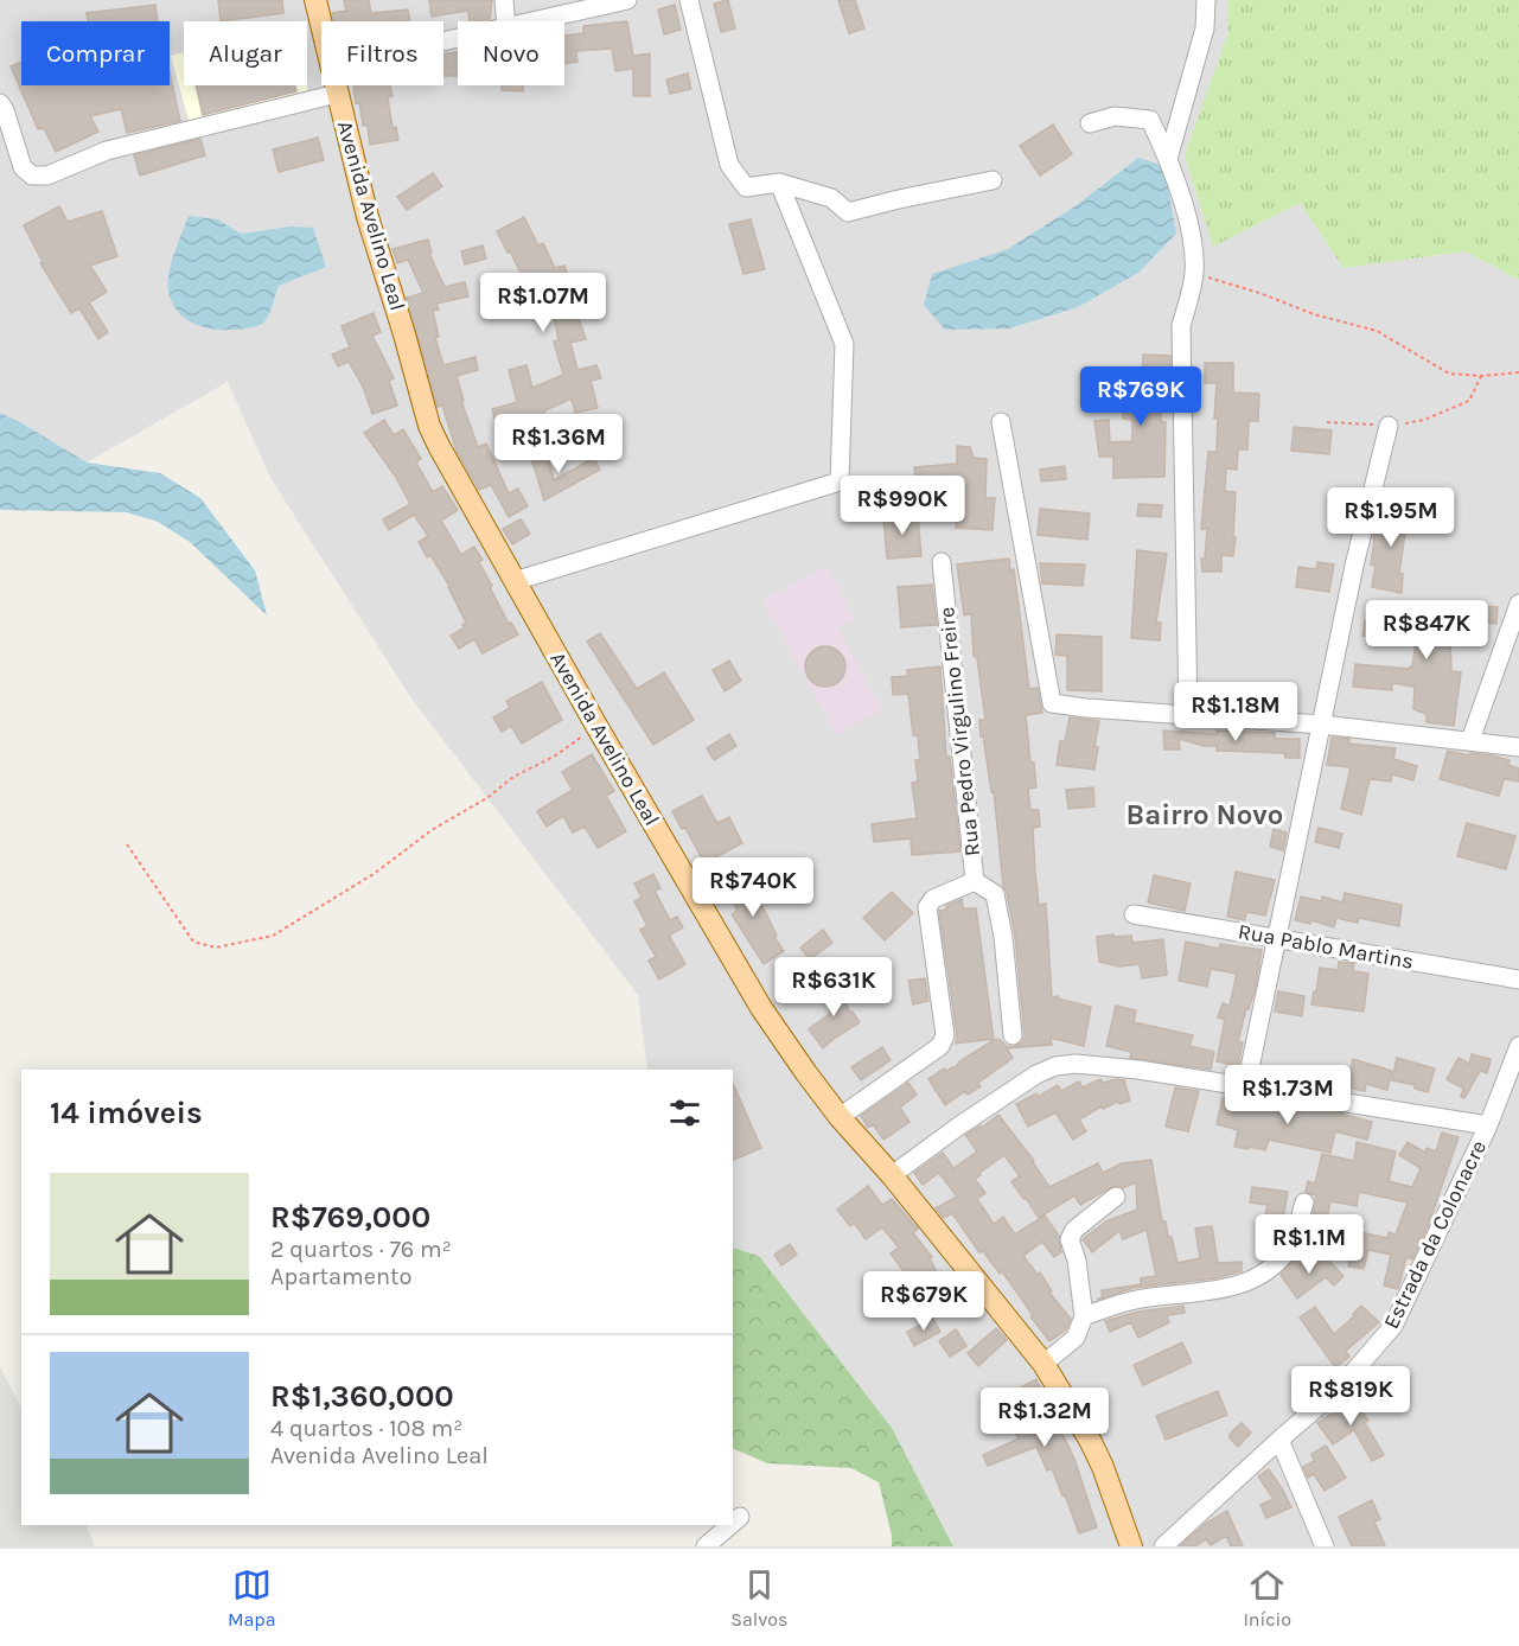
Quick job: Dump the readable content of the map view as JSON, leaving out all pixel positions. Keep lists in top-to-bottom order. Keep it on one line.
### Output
{"streets":{"main road":["Avenida Avelino Leal"],"street":["Rua Pedro Virgulino Freire","Rua Pablo Martins","Estrada da Colonacre"]},"crossings":[["Avenida Avelino Leal","Rua Pedro Virgulino Freire"]],"districts":["Bairro Novo"],"page":{"chip":["Comprar","Alugar","Filtros","Novo"],"price":["R$1.07M","R$769K","R$1.36M","R$990K","R$1.95M","R$847K","R$1.18M","R$740K","R$631K","R$1.73M","R$1.1M","R$679K","R$819K","R$1.32M"],"heading":"14 imóveis","list":[{"name":"R$769,000","note":"2 quartos · 76 m² · Apartamento"},{"name":"R$1,360,000","note":"4 quartos · 108 m² · Avenida Avelino Leal"}],"tabs":["Mapa","Salvos","Início"]}}
